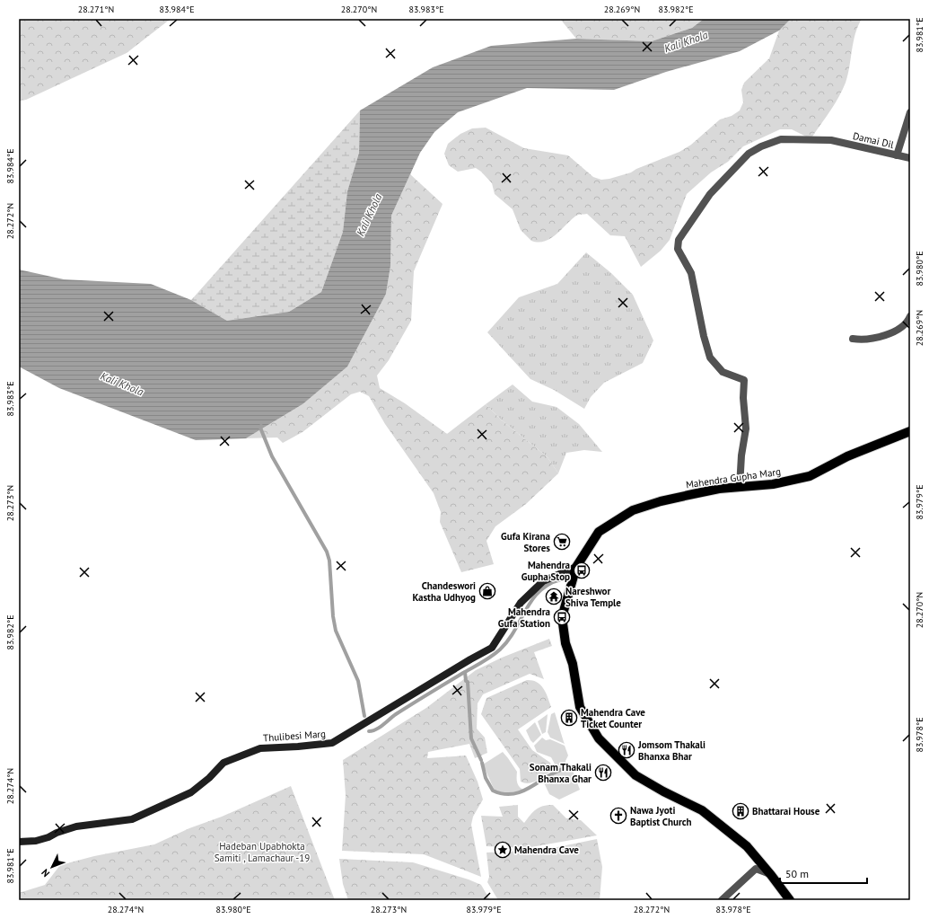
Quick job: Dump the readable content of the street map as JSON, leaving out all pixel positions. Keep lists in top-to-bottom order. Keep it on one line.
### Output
{"streets":{"main road":["Mahendra Gupha Marg","Thulibesi Marg"],"street":["Damai Dil"]},"crossings":[["Damai Dil","Mahendra Gupha Marg"],["Mahendra Gupha Marg","Thulibesi Marg"]],"water":["Kali Khola"],"parks":["Hadeban Upabhokta Samiti , Lamachaur -19"],"places":{"supermarket":["Gufa Kirana Stores"],"bus stop":["Mahendra Gupha Stop","Mahendra Gufa Station"],"shop":["Chandeswori Kastha Udhyog"],"temple":["Nareshwor Shiva Temple"],"building":["Mahendra Cave Ticket Counter","Bhattarai House"],"restaurant":["Jomsom Thakali Bhanxa Bhar","Sonam Thakali Bhanxa Ghar"],"church":["Nawa Jyoti Baptist Church"],"place":["Mahendra Cave"]},"scale_bar":"50 m","north":"bottom left","coordinates":["28.271°N","83.984°E","28.270°N","83.983°E","28.269°N","83.982°E","83.981°E","28.272°N","83.980°E","83.979°E","28.273°N","83.978°E","28.274°N"]}
